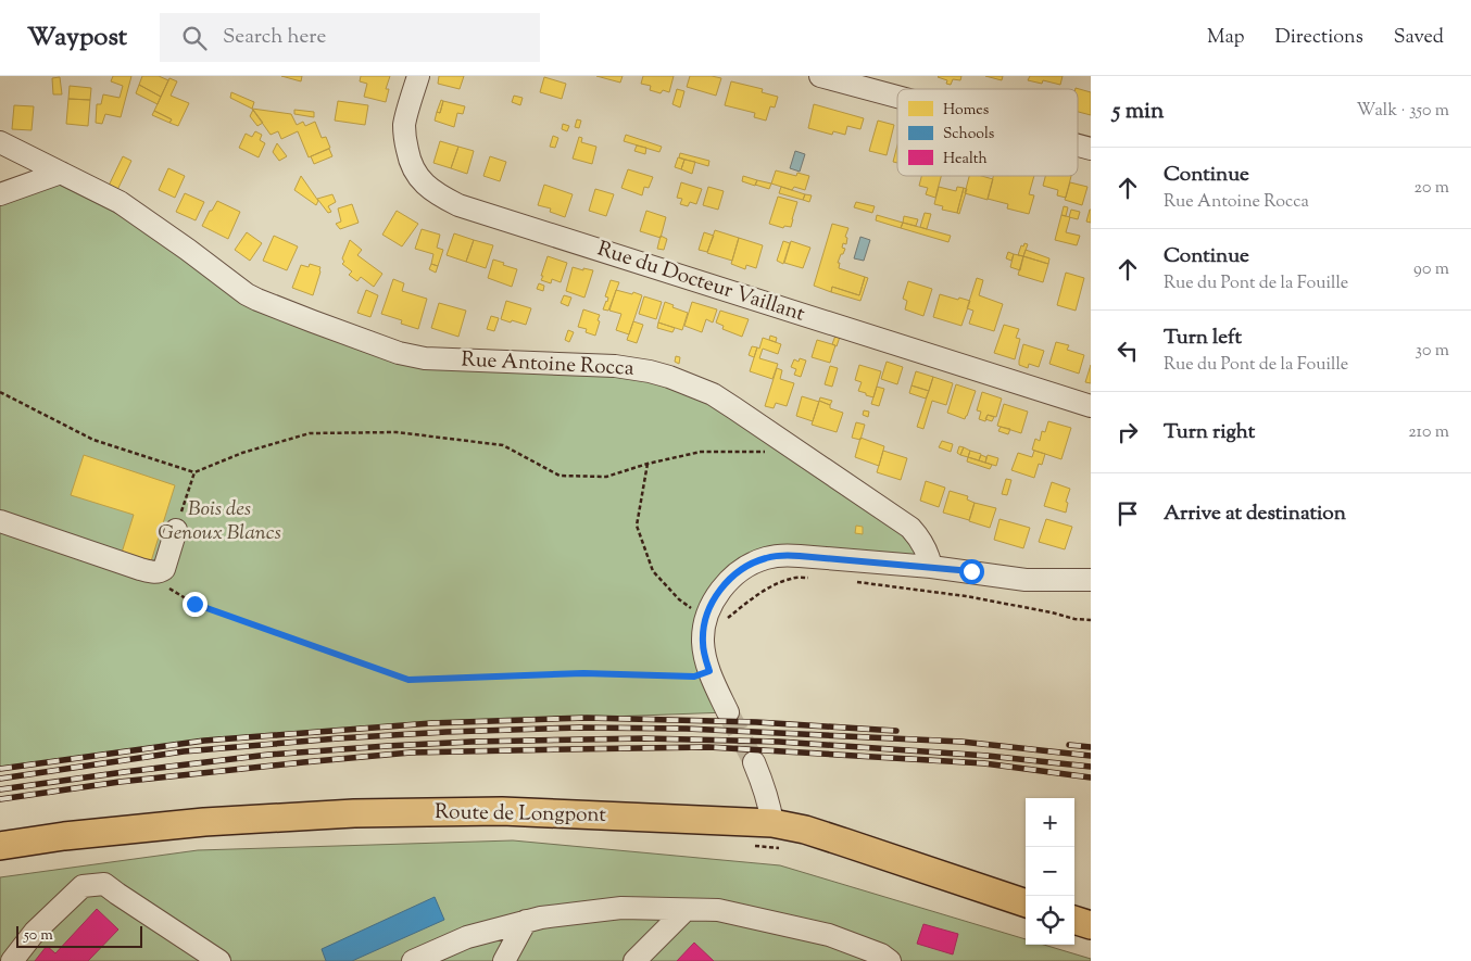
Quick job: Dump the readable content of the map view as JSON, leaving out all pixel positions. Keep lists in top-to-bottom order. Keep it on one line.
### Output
{"streets":{"main road":["Route de Longpont"],"street":["Rue du Docteur Vaillant","Rue Antoine Rocca"]},"parks":["Bois des Genoux Blancs"],"legend":["Homes","Schools","Health"],"scale_bar":"50 m","page":{"header":"Waypost","search":"Search here","nav":["Map","Directions","Saved"],"heading":["5 min","Walk · 350 m"],"list":[["Continue","Rue Antoine Rocca","20 m"],["Continue","Rue du Pont de la Fouille","90 m"],["Turn left","Rue du Pont de la Fouille","30 m"],["Turn right","210 m"],"Arrive at destination"],"map_buttons":["+","−"],"scale":"50 m"}}
